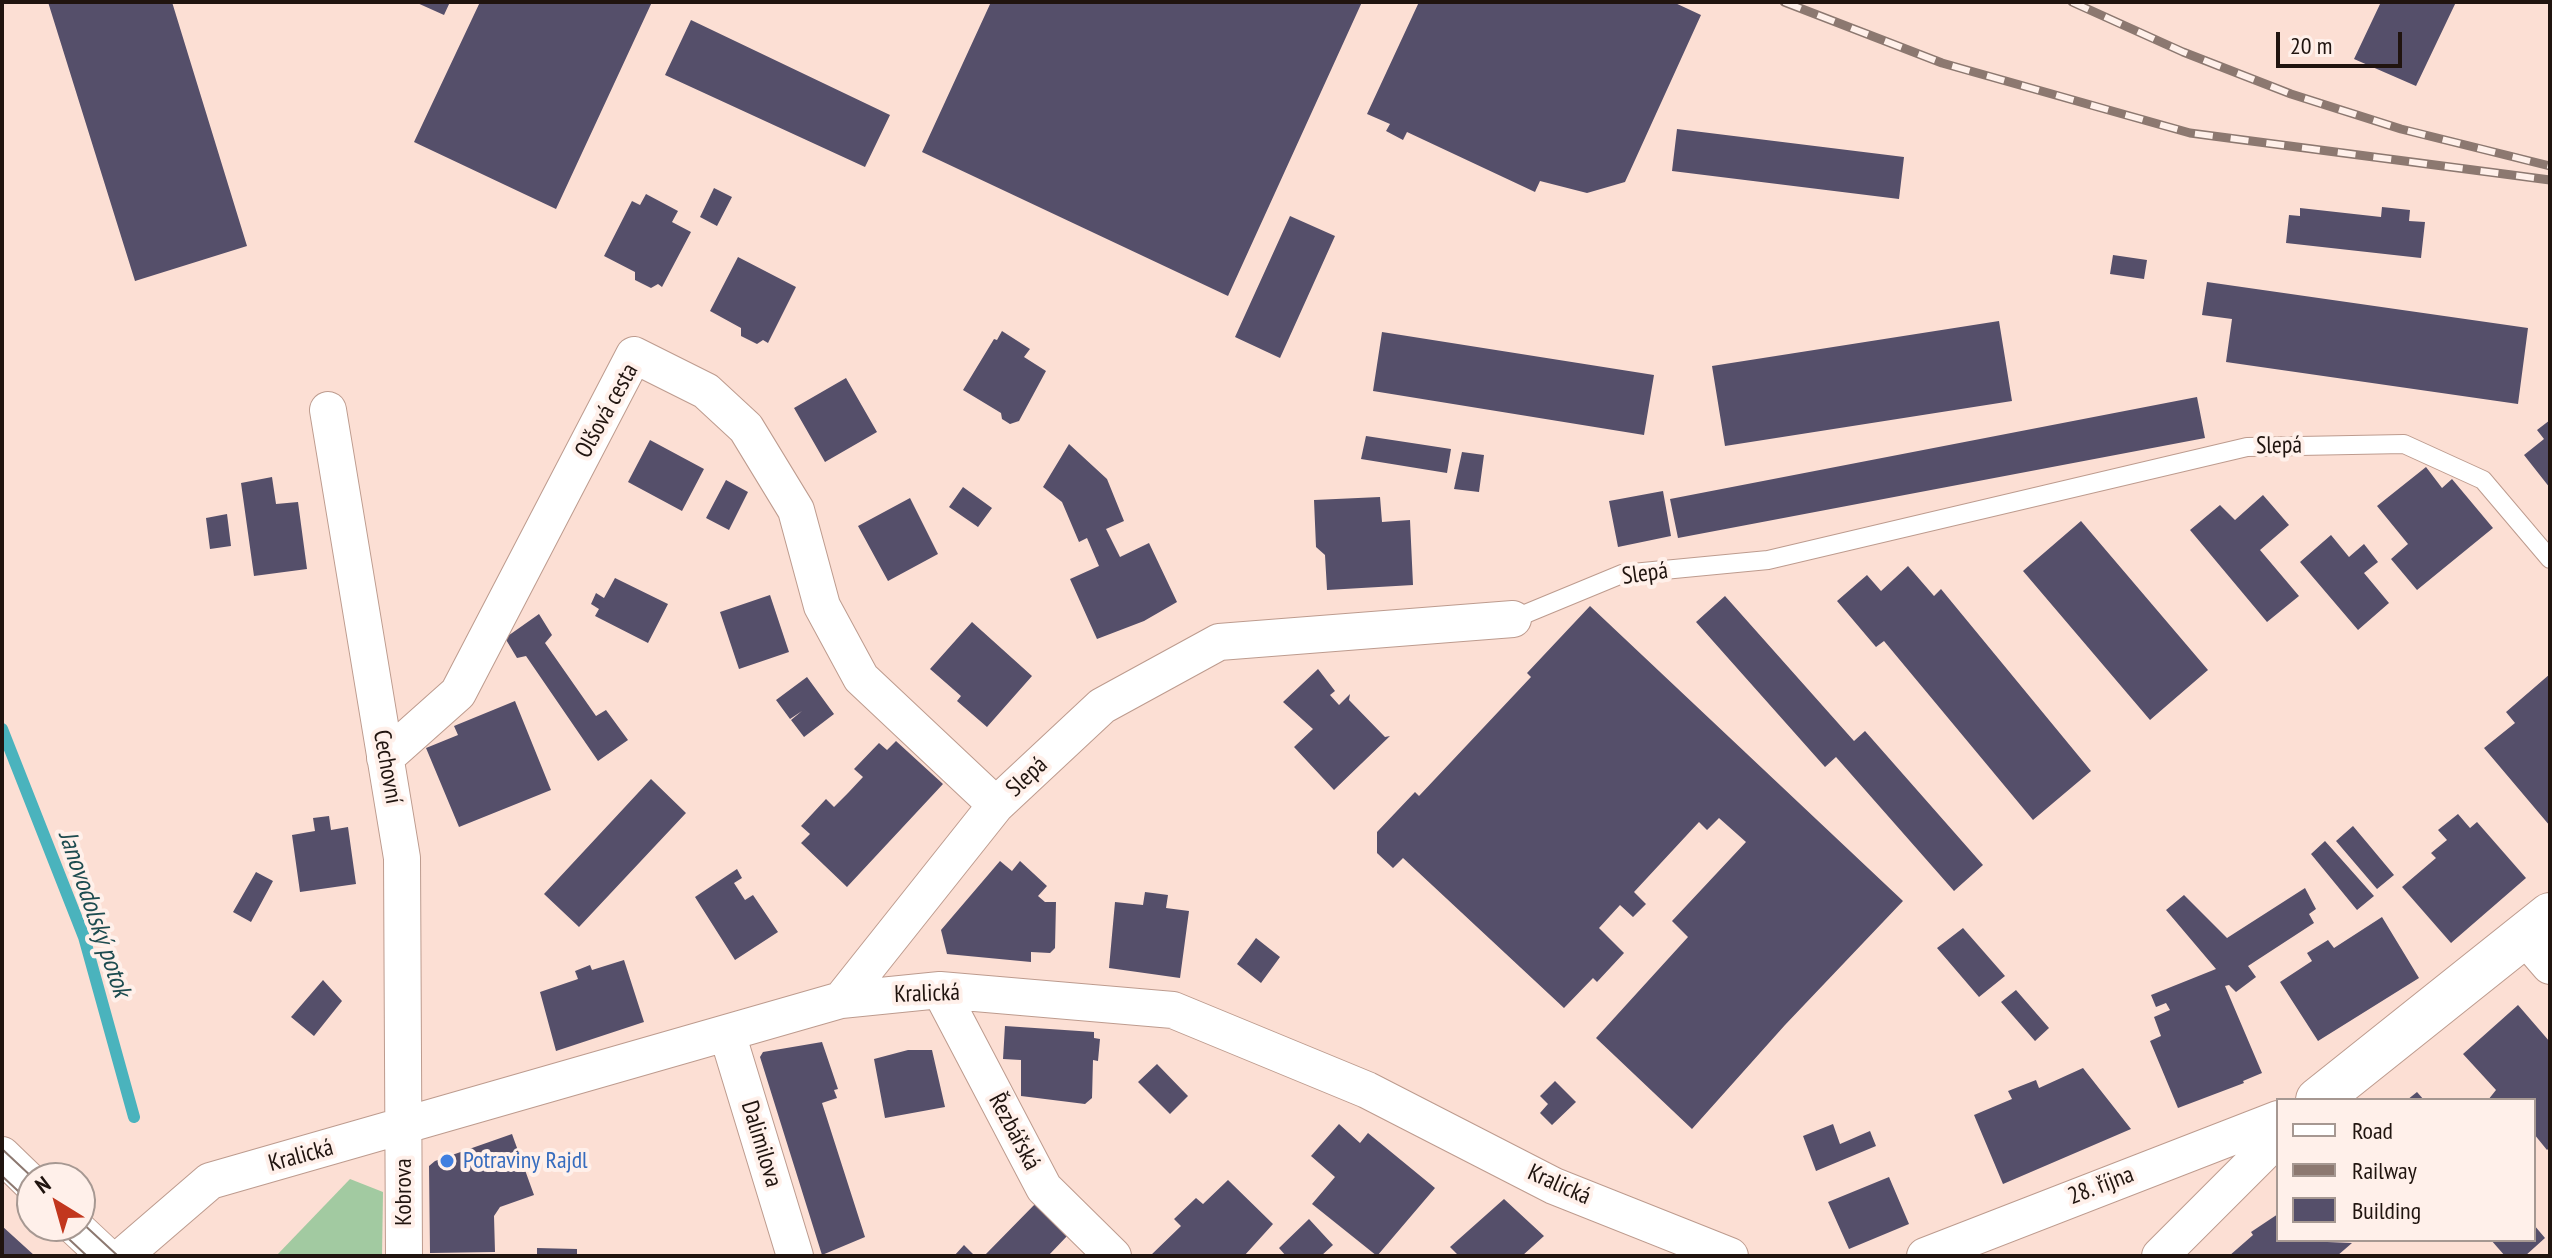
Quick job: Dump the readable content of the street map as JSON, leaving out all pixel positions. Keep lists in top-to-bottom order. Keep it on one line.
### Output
{"streets":{"street":["Olšová cesta","Slepá","Cechovní","Kralická","Řezbářská","Dalimilova","28. října","Kobrova"]},"crossings":[["Olšová cesta","Slepá"],["Olšová cesta","Cechovní"],["Slepá","Kralická"],["Cechovní","Kralická"],["Cechovní","Kobrova"],["Kralická","Řezbářská"],["Kralická","Dalimilova"],["Kralická","Kobrova"]],"water":["Janovodolský potok"],"places":["Potraviny Rajdl"],"legend":["Road","Railway","Building"],"scale_bar":"20 m","north":"top left"}
